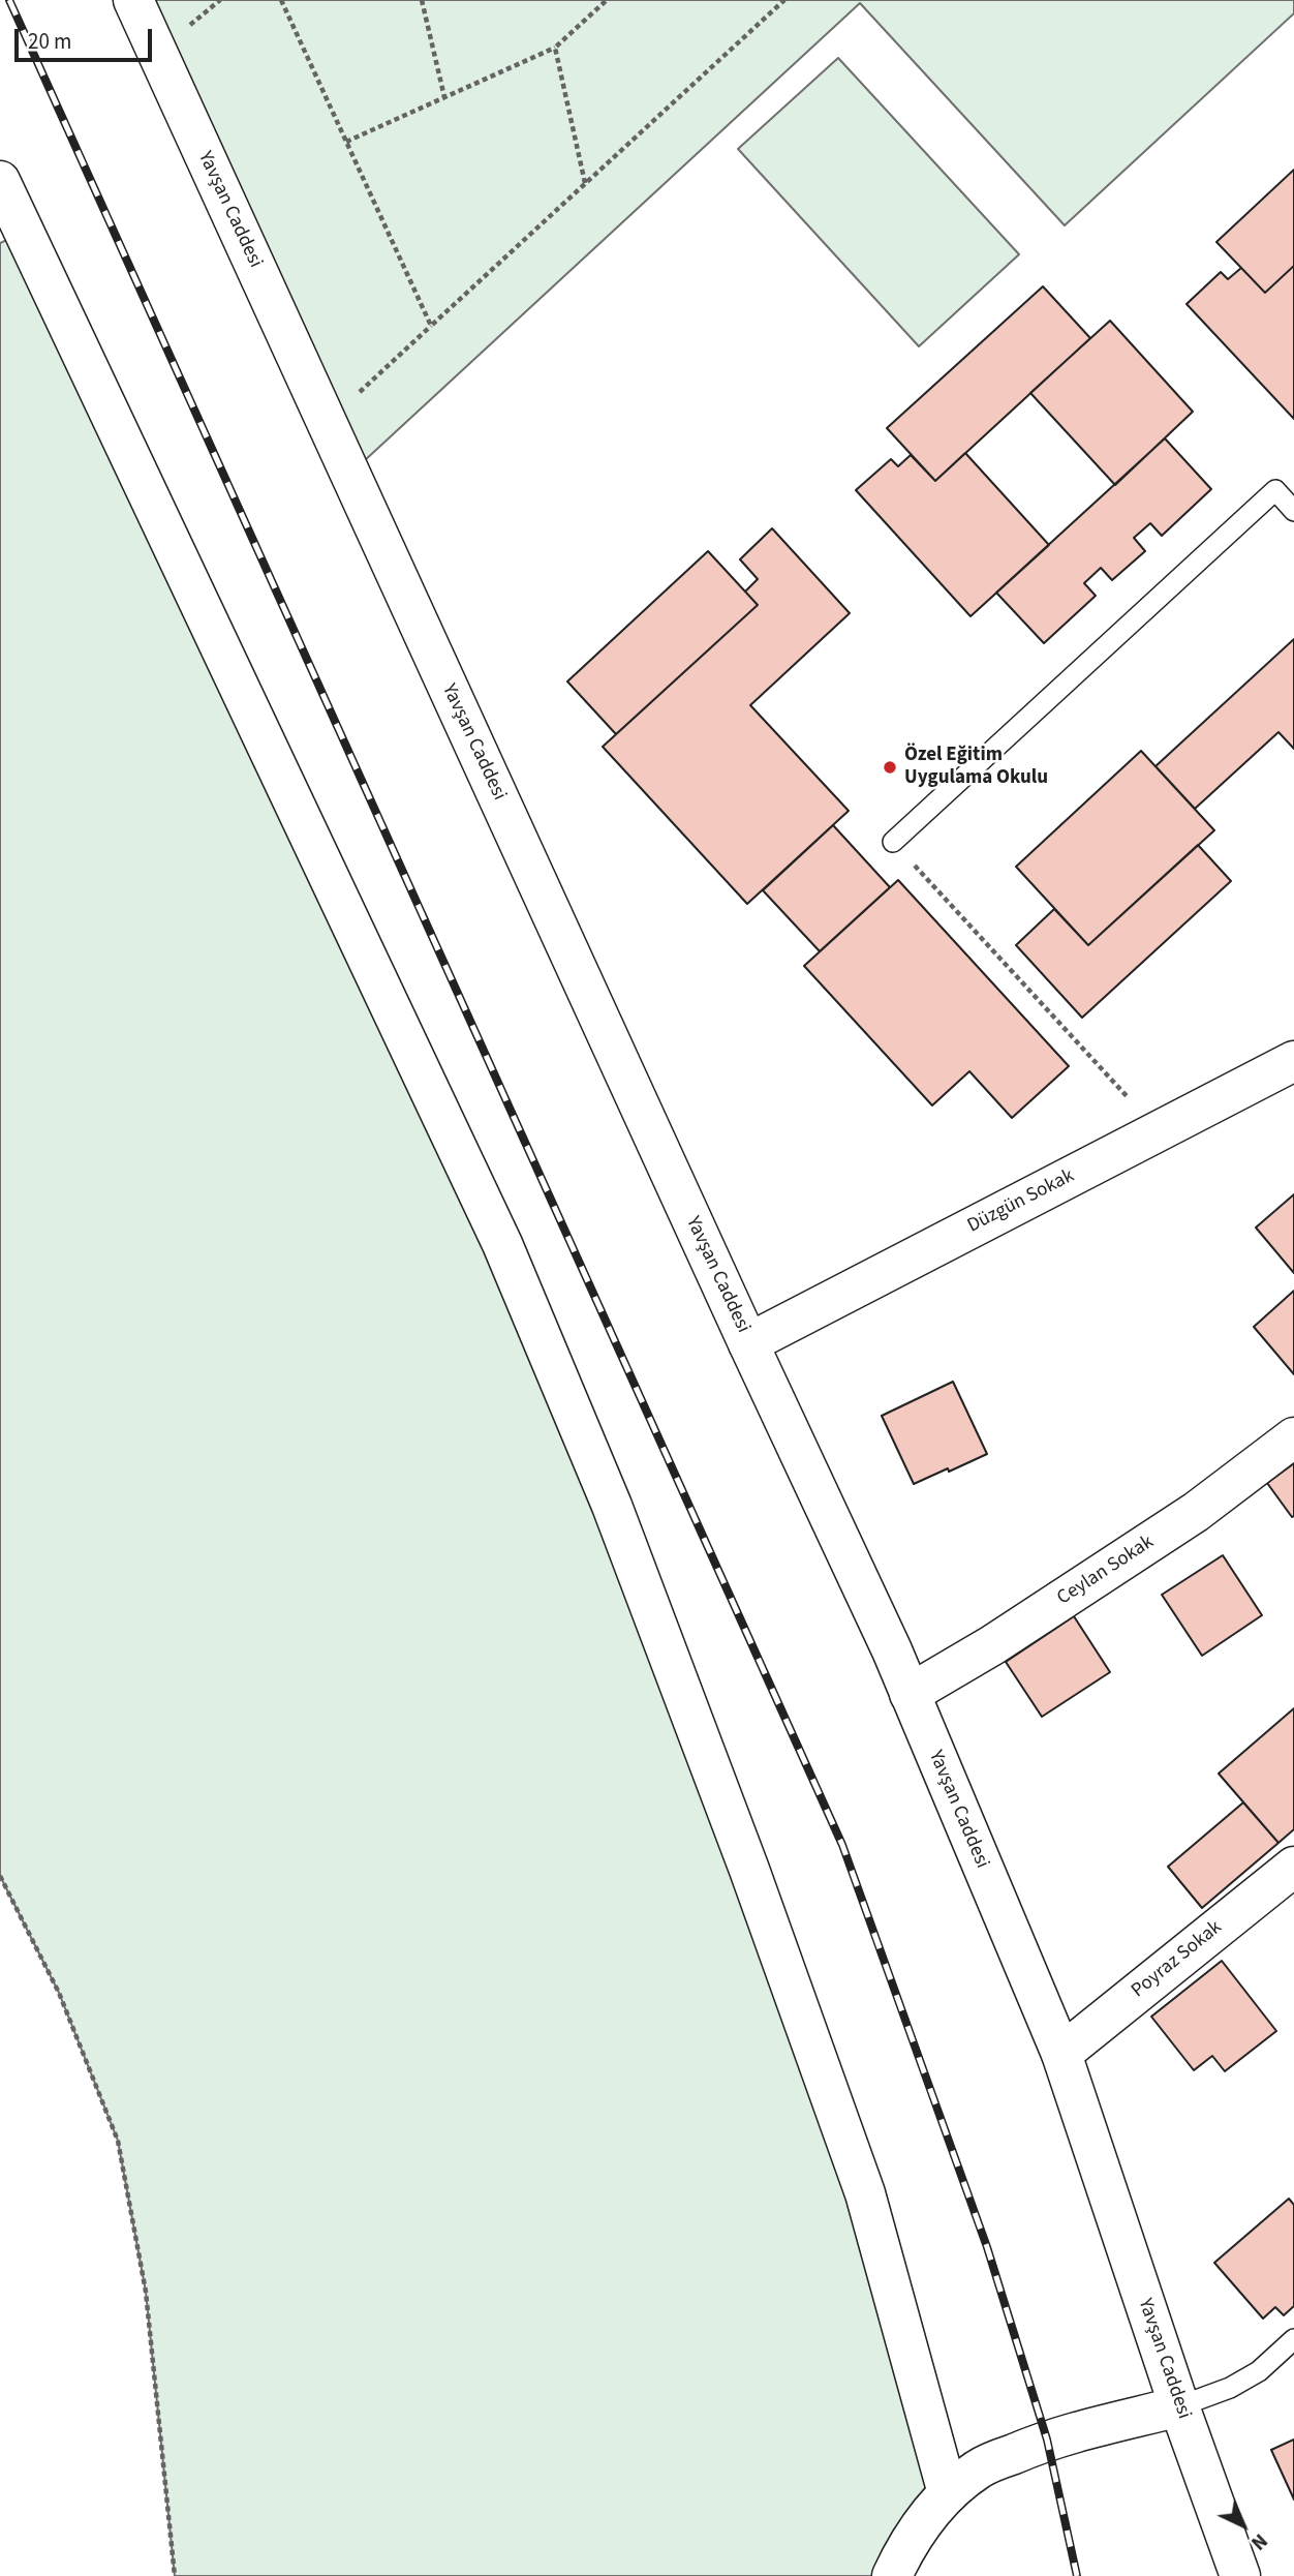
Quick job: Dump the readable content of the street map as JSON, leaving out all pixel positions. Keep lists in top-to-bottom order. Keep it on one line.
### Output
{"streets":{"street":["Yavşan Caddesi","Düzgün Sokak","Ceylan Sokak","Poyraz Sokak"]},"crossings":[["Yavşan Caddesi","Düzgün Sokak"],["Yavşan Caddesi","Ceylan Sokak"],["Yavşan Caddesi","Poyraz Sokak"]],"places":["Özel Eğitim Uygulama Okulu"],"scale_bar":"20 m","north":"bottom right"}
